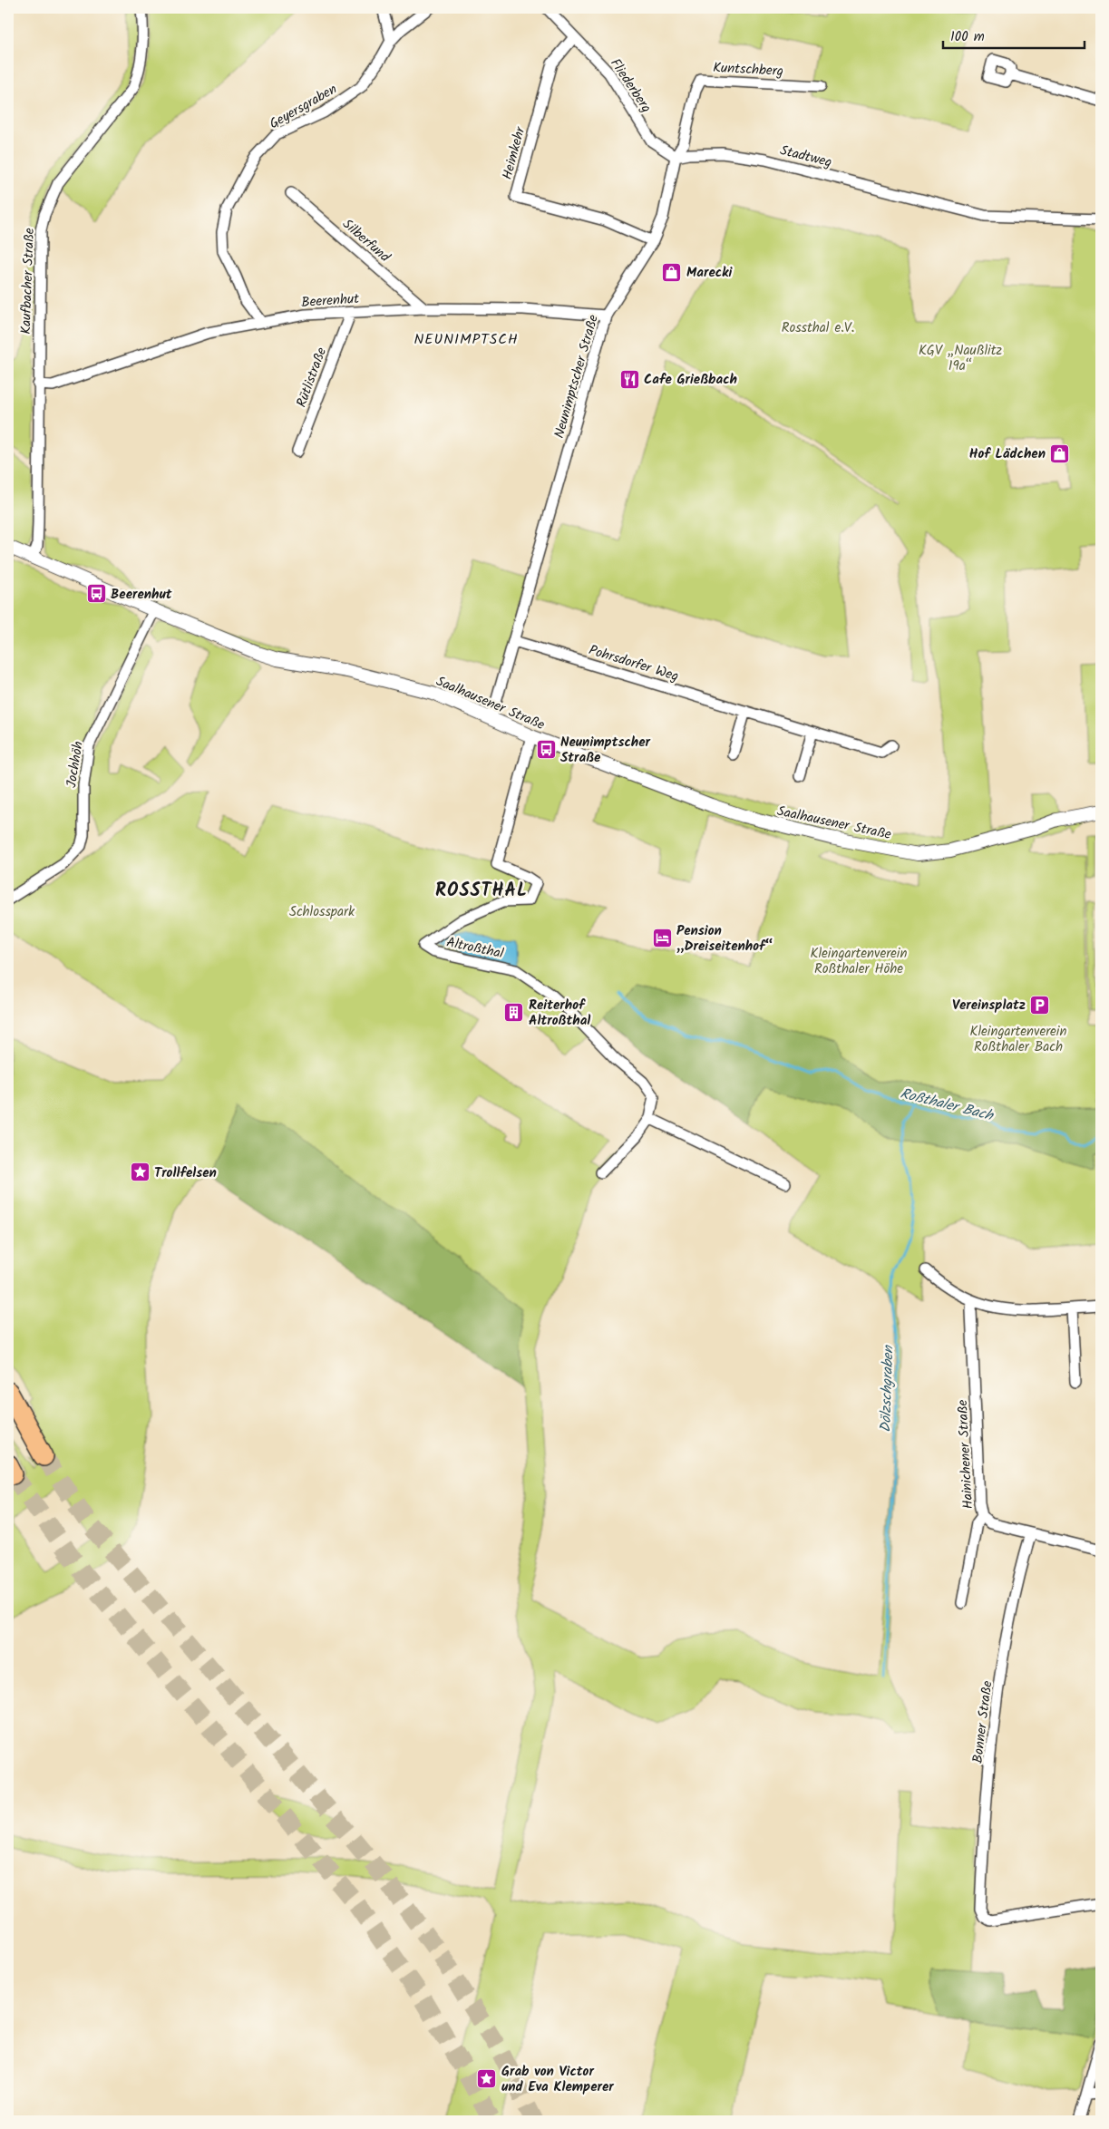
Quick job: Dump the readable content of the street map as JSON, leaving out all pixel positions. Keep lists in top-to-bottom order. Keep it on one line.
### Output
{"streets":{"street":["Kuntschberg","Fliederberg","Geyersgraben","Heimkehr","Stadtweg","Silberfund","Kaufbacher Straße","Beerenhut","Neunimptscher Straße","Rütlistraße","Pohrsdorfer Weg","Saalhausener Straße","Jochhöh","Altroßthal","Hainichener Straße","Bonner Straße"]},"crossings":[["Kuntschberg","Fliederberg"],["Kuntschberg","Stadtweg"],["Kuntschberg","Neunimptscher Straße"],["Fliederberg","Heimkehr"],["Fliederberg","Stadtweg"],["Fliederberg","Neunimptscher Straße"],["Geyersgraben","Beerenhut"],["Heimkehr","Neunimptscher Straße"],["Stadtweg","Neunimptscher Straße"],["Silberfund","Beerenhut"],["Kaufbacher Straße","Beerenhut"],["Kaufbacher Straße","Saalhausener Straße"],["Beerenhut","Neunimptscher Straße"],["Beerenhut","Rütlistraße"],["Neunimptscher Straße","Pohrsdorfer Weg"],["Neunimptscher Straße","Saalhausener Straße"],["Saalhausener Straße","Jochhöh"],["Saalhausener Straße","Altroßthal"]],"districts":["NEUNIMPTSCH","ROSSTHAL"],"water":["Roßthaler Bach","Dölzschgraben"],"parks":["Rossthal e.V.","KGV „Naußlitz 19a“","Schlosspark","Kleingartenverein Roßthaler Höhe","Kleingartenverein Roßthaler Bach"],"places":{"shop":["Marecki","Hof Lädchen"],"restaurant":["Cafe Grießbach"],"bus stop":["Beerenhut","Neunimptscher Straße"],"hotel":["Pension „Dreiseitenhof“"],"parking":["Vereinsplatz"],"building":["Reiterhof Altroßthal"],"place":["Trollfelsen","Grab von Victor und Eva Klemperer"]},"scale_bar":"100 m"}
